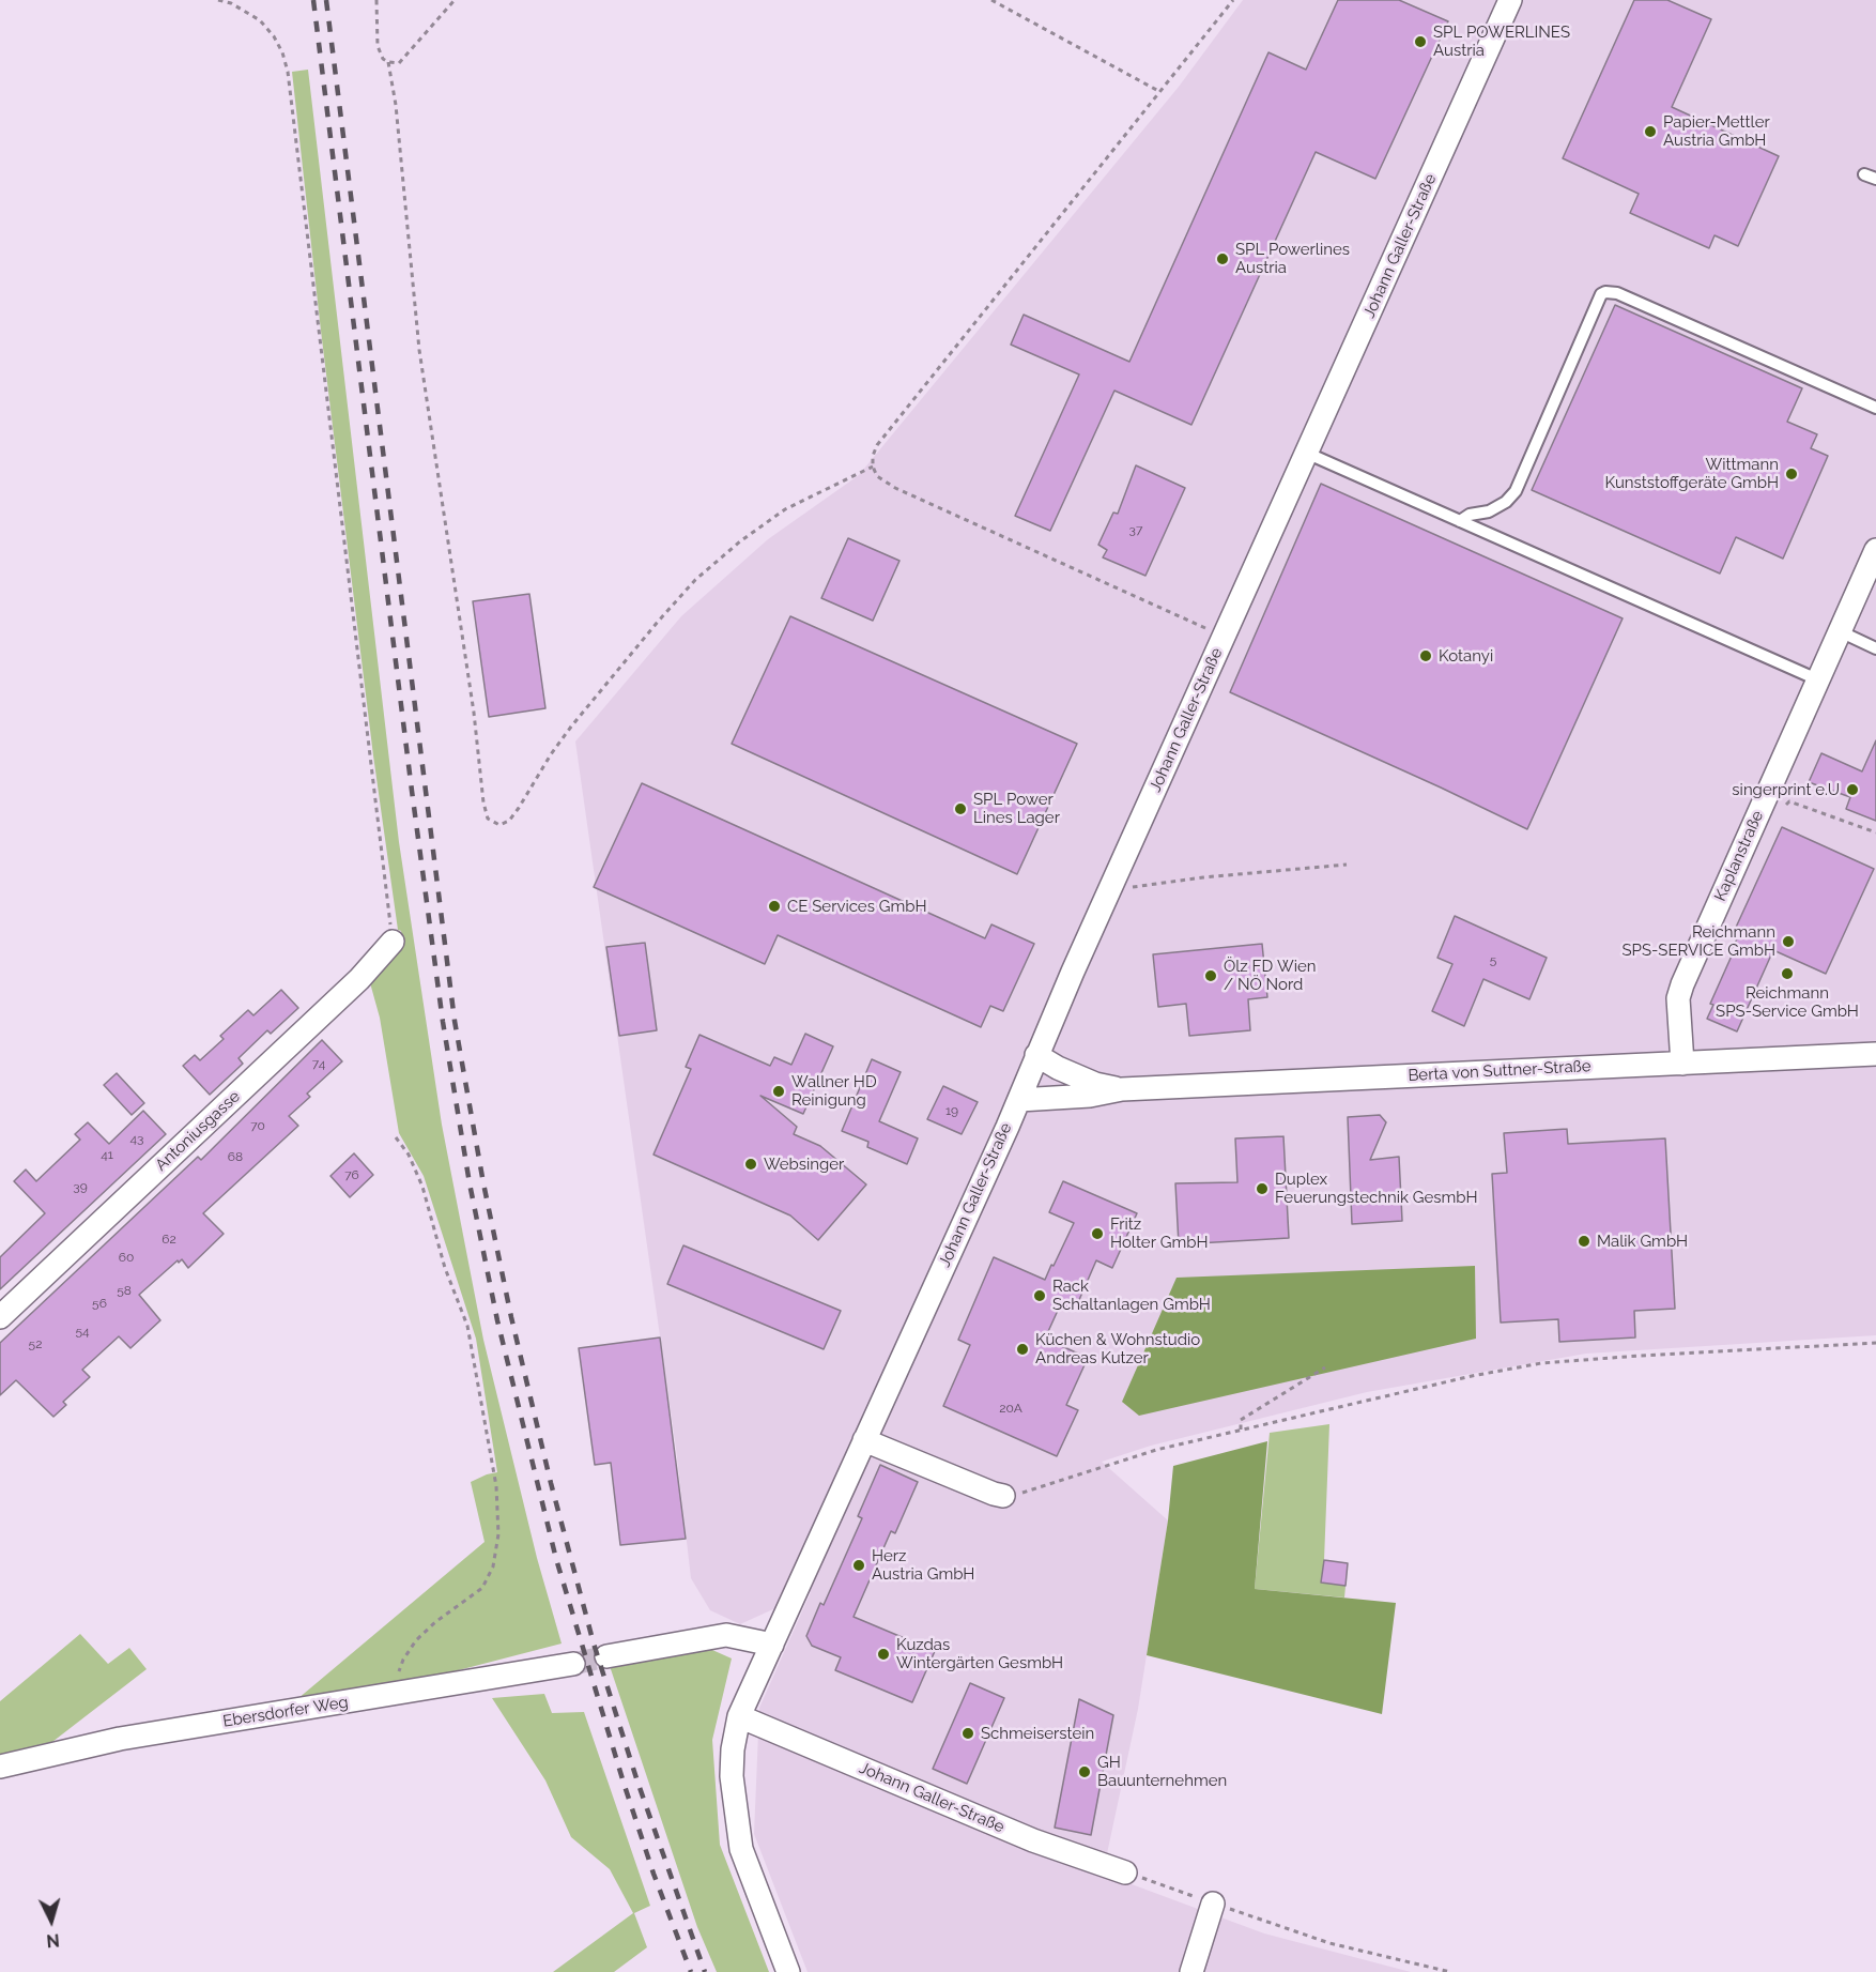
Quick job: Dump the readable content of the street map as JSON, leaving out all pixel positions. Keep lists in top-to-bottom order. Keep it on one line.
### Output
{"streets":{"street":["Johann Galler-Straße","Kaplanstraße","Berta von Suttner-Straße","Antoniusgasse","Ebersdorfer Weg"]},"crossings":[["Johann Galler-Straße","Berta von Suttner-Straße"],["Kaplanstraße","Berta von Suttner-Straße"]],"places":["SPL POWERLINES Austria","Papier-Mettler Austria GmbH","SPL Powerlines Austria","Wittmann Kunststoffgeräte GmbH","Kotanyi","singerprint e.U","SPL Power Lines Lager","CE Services GmbH","Reichmann SPS-SERVICE GmbH","Reichmann SPS-Service GmbH","Ölz FD Wien / NÖ Nord","Wallner HD Reinigung","Websinger","Duplex Feuerungstechnik GesmbH","Fritz Holter GmbH","Malik GmbH","Rack Schaltanlagen GmbH","Küchen & Wohnstudio Andreas Kutzer","Herz Austria GmbH","Kuzdas Wintergärten GesmbH","Schmeiserstein","GH Bauunternehmen"],"house_numbers":["37","5","74","19","70","43","41","68","76","39","62","60","58","56","54","52","20A"],"north":"bottom"}
